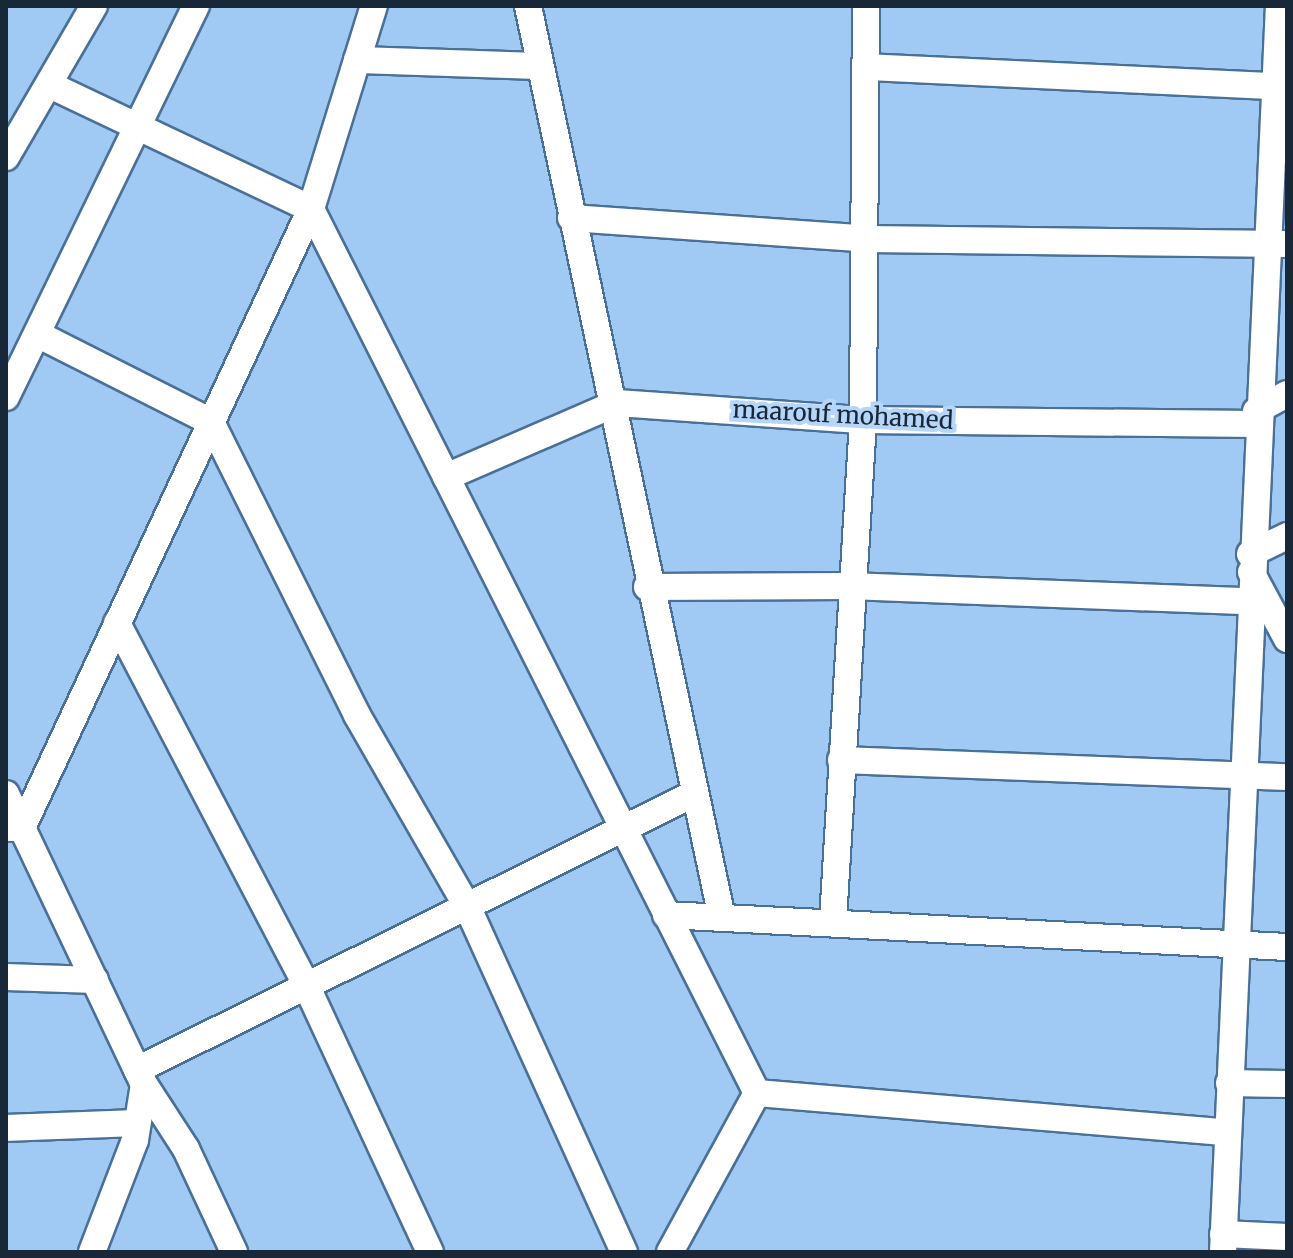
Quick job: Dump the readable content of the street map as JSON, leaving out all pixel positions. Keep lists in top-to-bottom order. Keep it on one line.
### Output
{"streets":{"street":["maarouf mohamed"]}}
